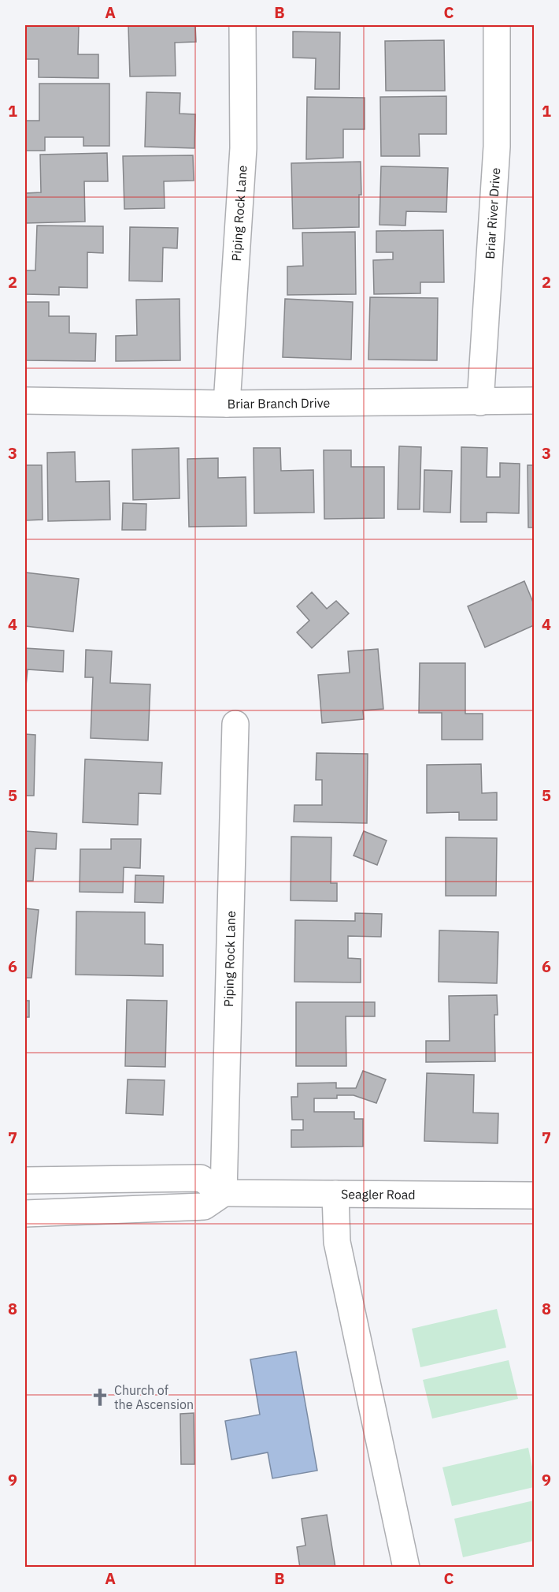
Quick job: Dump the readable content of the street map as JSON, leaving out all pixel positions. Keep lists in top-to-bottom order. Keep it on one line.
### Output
{"streets":{"street":["Briar River Drive","Piping Rock Lane","Briar Branch Drive","Seagler Road"]},"crossings":[["Briar River Drive","Briar Branch Drive"],["Piping Rock Lane","Briar Branch Drive"],["Piping Rock Lane","Seagler Road"]],"places":{"church":["Church of the Ascension"]},"grid":{"columns":["A","B","C"],"rows":["1","2","3","4","5","6","7","8","9"]}}
